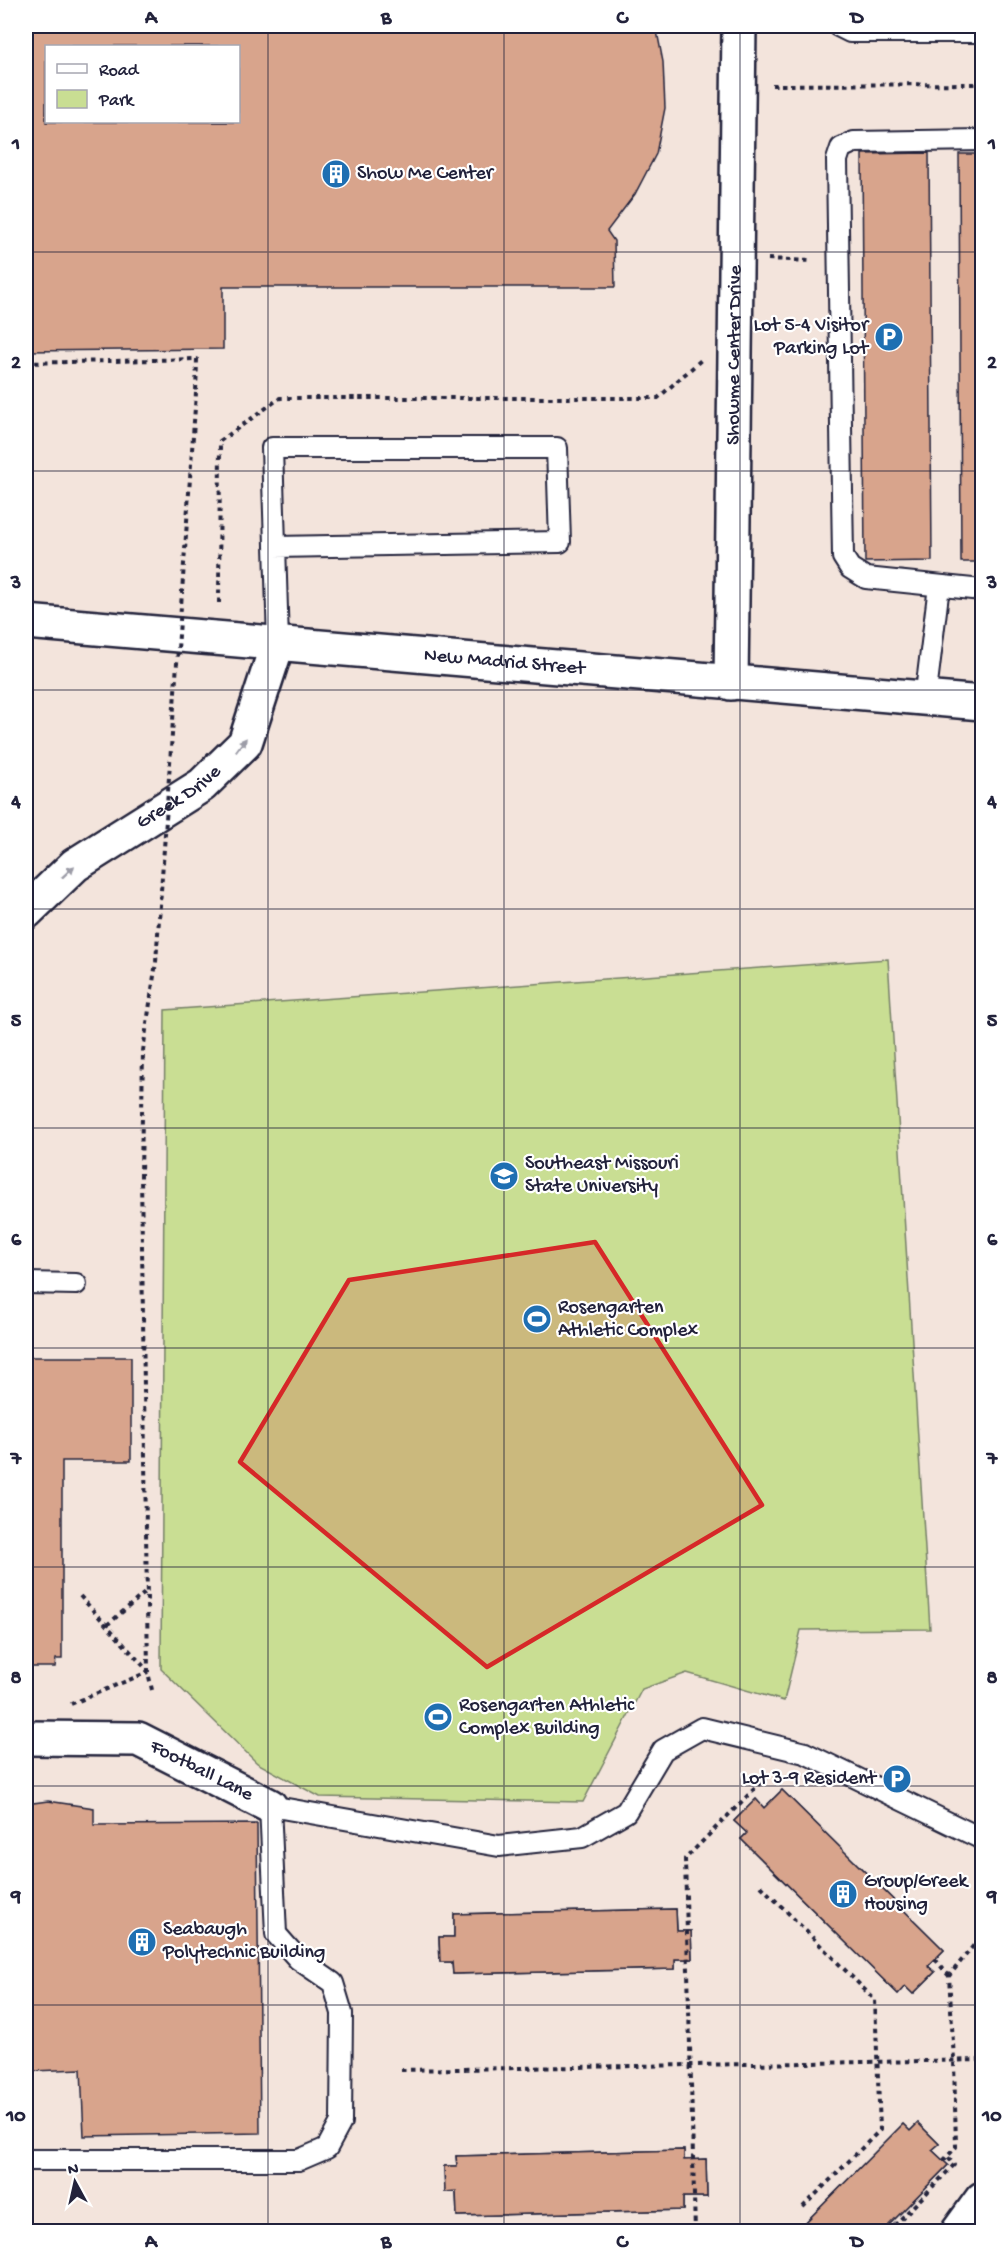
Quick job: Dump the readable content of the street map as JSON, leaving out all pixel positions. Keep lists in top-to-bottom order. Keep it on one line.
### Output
{"streets":{"street":["Showme Center Drive","New Madrid Street","Greek Drive","Football Lane"]},"crossings":[["Showme Center Drive","New Madrid Street"],["New Madrid Street","Greek Drive"]],"one_way":["Greek Drive"],"places":{"building":["Show Me Center","Group/Greek Housing","Seabaugh Polytechnic Building"],"parking":["Lot 5-4 Visitor Parking Lot","Lot 3-9 Resident"],"school or university":["Southeast Missouri State University"],"sports":["Rosengarten Athletic Complex","Rosengarten Athletic Complex Building"]},"legend":["Road","Park"],"north":"top","grid":{"columns":["A","B","C","D"],"rows":["1","2","3","4","5","6","7","8","9","10"]}}
